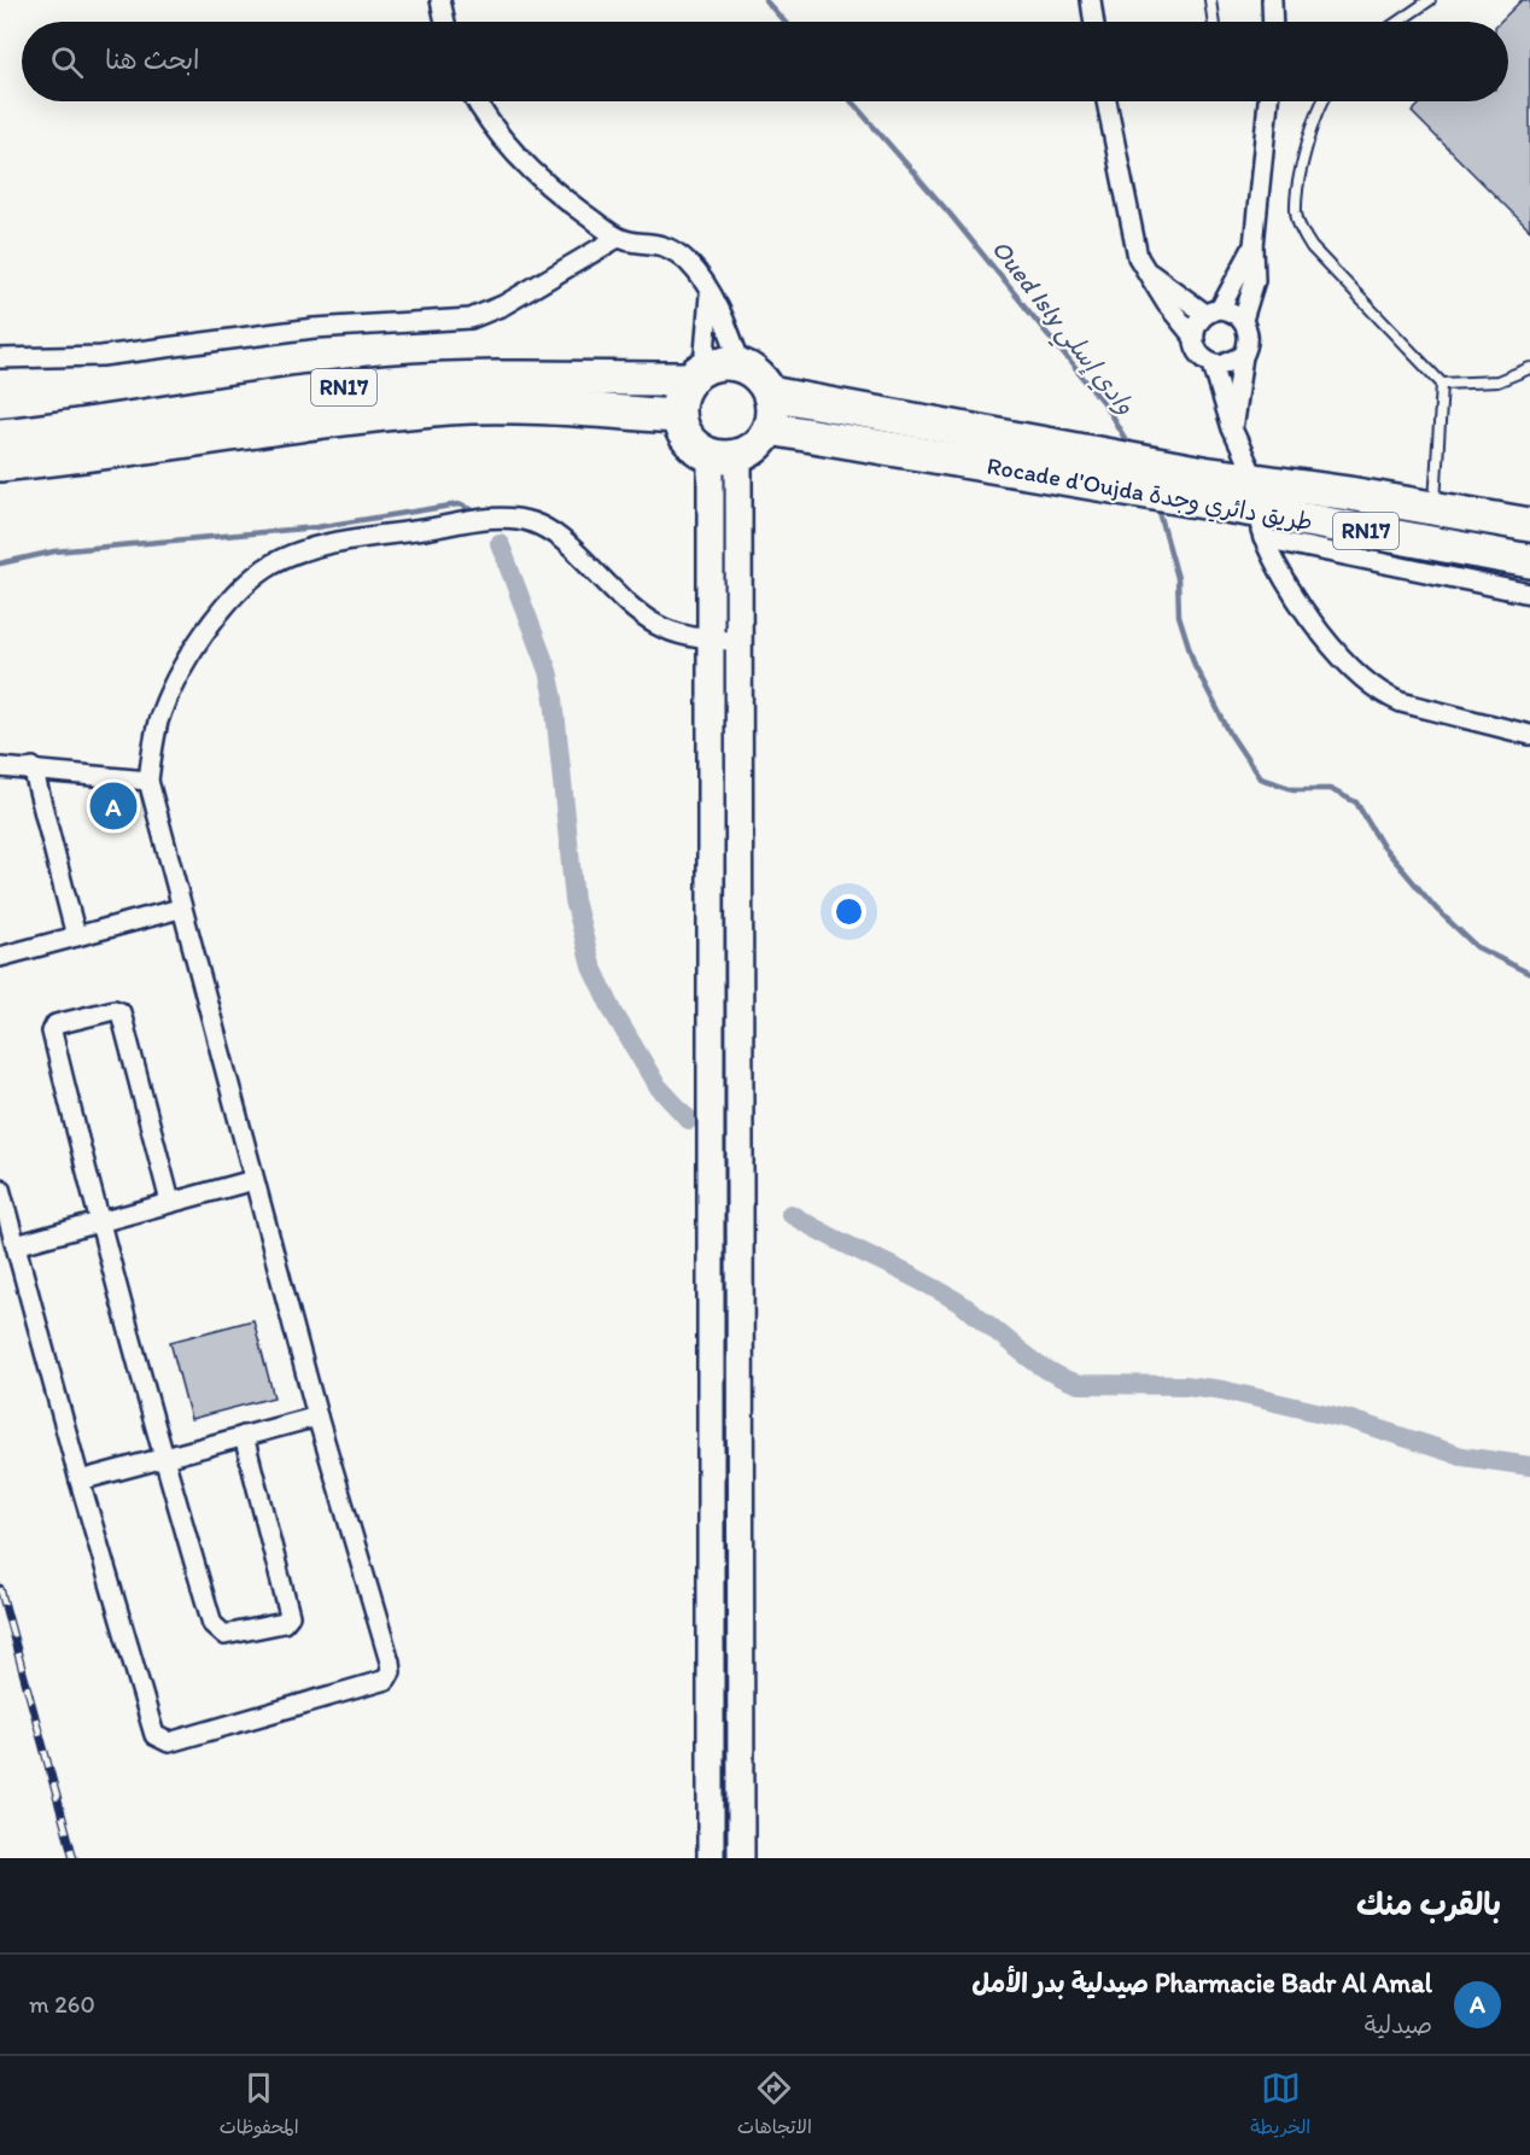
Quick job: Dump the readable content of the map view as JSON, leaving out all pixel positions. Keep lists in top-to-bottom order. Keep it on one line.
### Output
{"streets":{"highway":["RN17","Rocade d'Oujda طريق دائري وجدة"]},"crossings":[["RN17","Rocade d'Oujda طريق دائري وجدة"]],"water":["Oued Isly وادي إسلي"],"page":{"search":"ابحث هنا","pins":"A","heading":"بالقرب منك","list":[{"mark":"A","name":"Pharmacie Badr Al Amal صيدلية بدر الأمل","note":"صيدلية","value":"260 m"}],"nav":["الخريطة","الاتجاهات","المحفوظات"]}}
